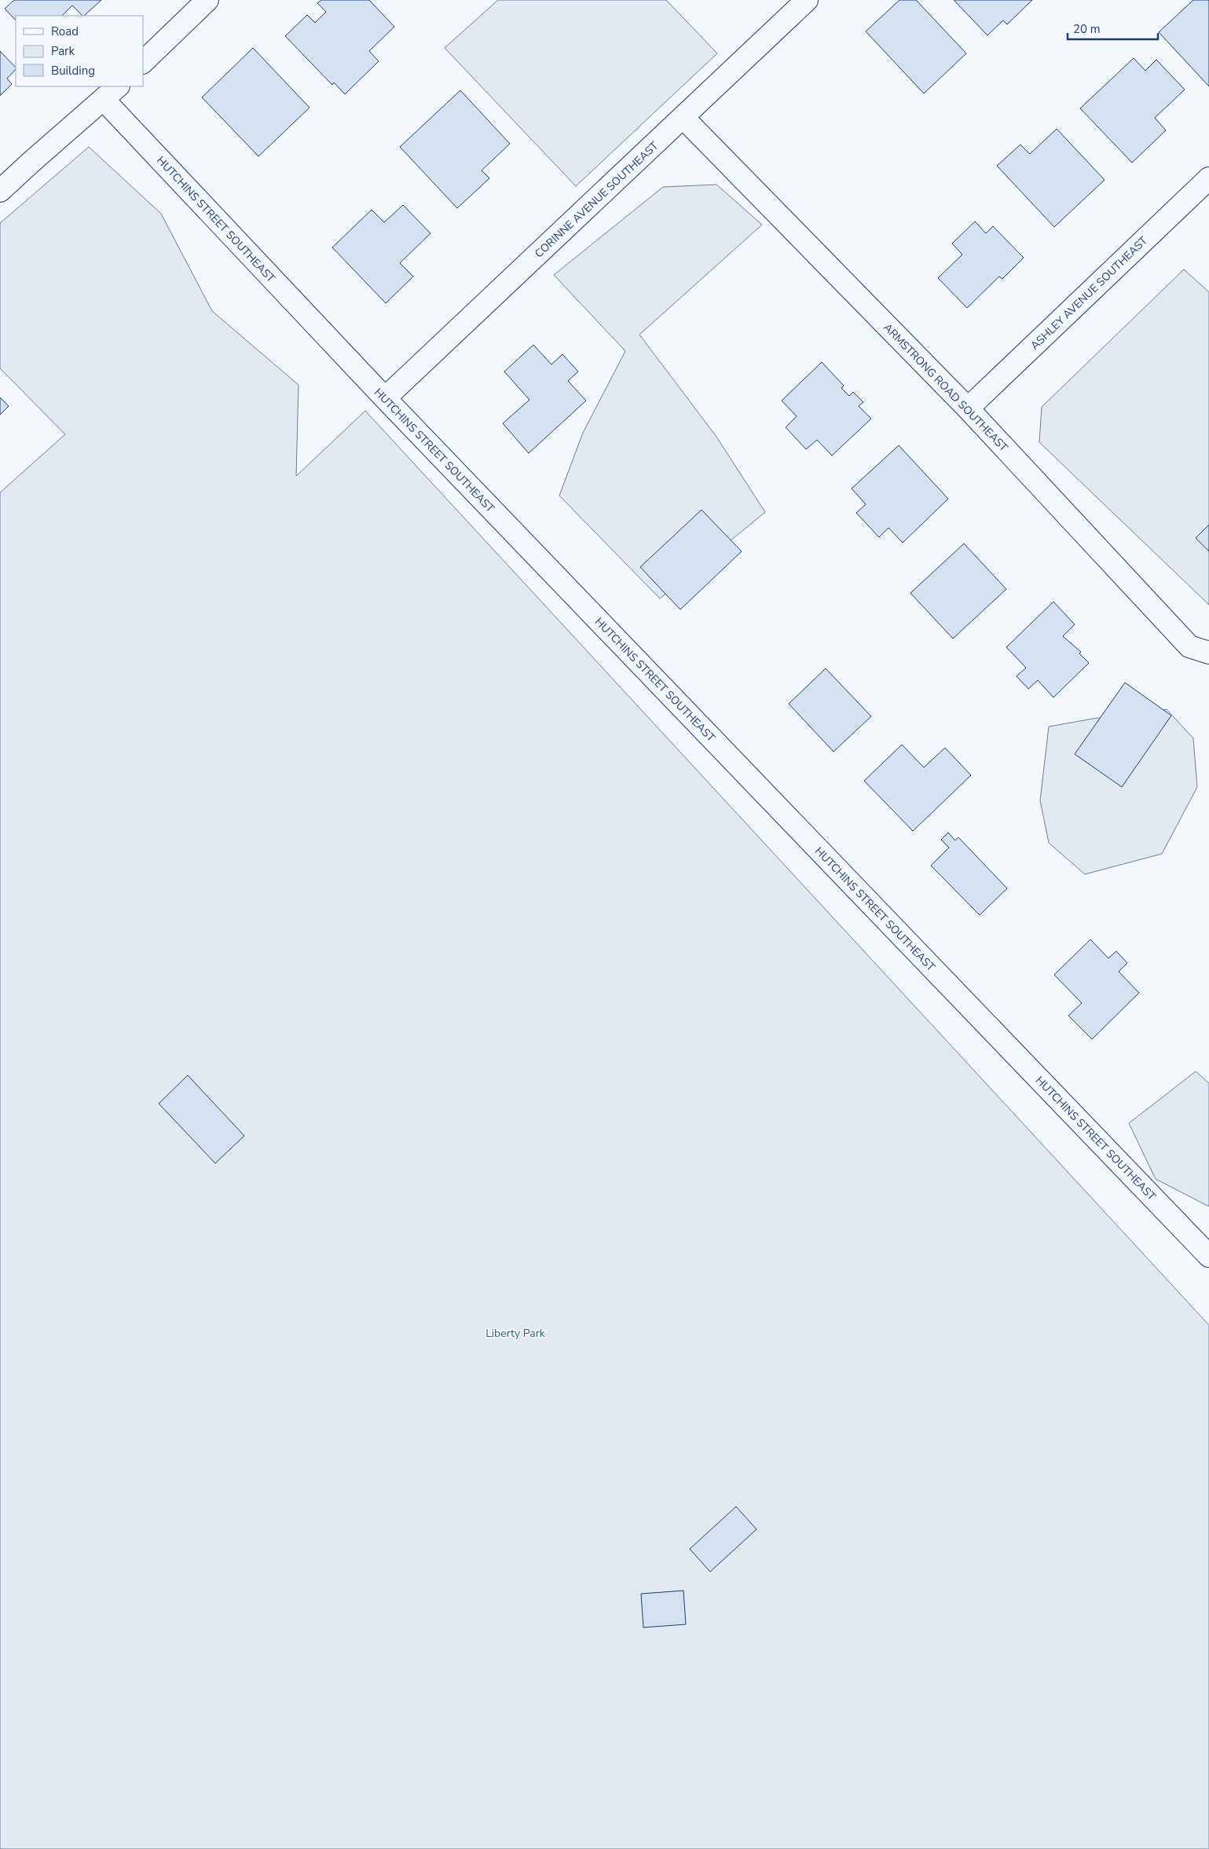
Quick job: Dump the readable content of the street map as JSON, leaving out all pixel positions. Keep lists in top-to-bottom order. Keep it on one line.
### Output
{"streets":{"street":["CORINNE AVENUE SOUTHEAST","HUTCHINS STREET SOUTHEAST","ASHLEY AVENUE SOUTHEAST","ARMSTRONG ROAD SOUTHEAST"]},"crossings":[["CORINNE AVENUE SOUTHEAST","HUTCHINS STREET SOUTHEAST"],["CORINNE AVENUE SOUTHEAST","ARMSTRONG ROAD SOUTHEAST"],["ASHLEY AVENUE SOUTHEAST","ARMSTRONG ROAD SOUTHEAST"]],"parks":["Liberty Park"],"legend":["Road","Park","Building"],"scale_bar":"20 m"}
